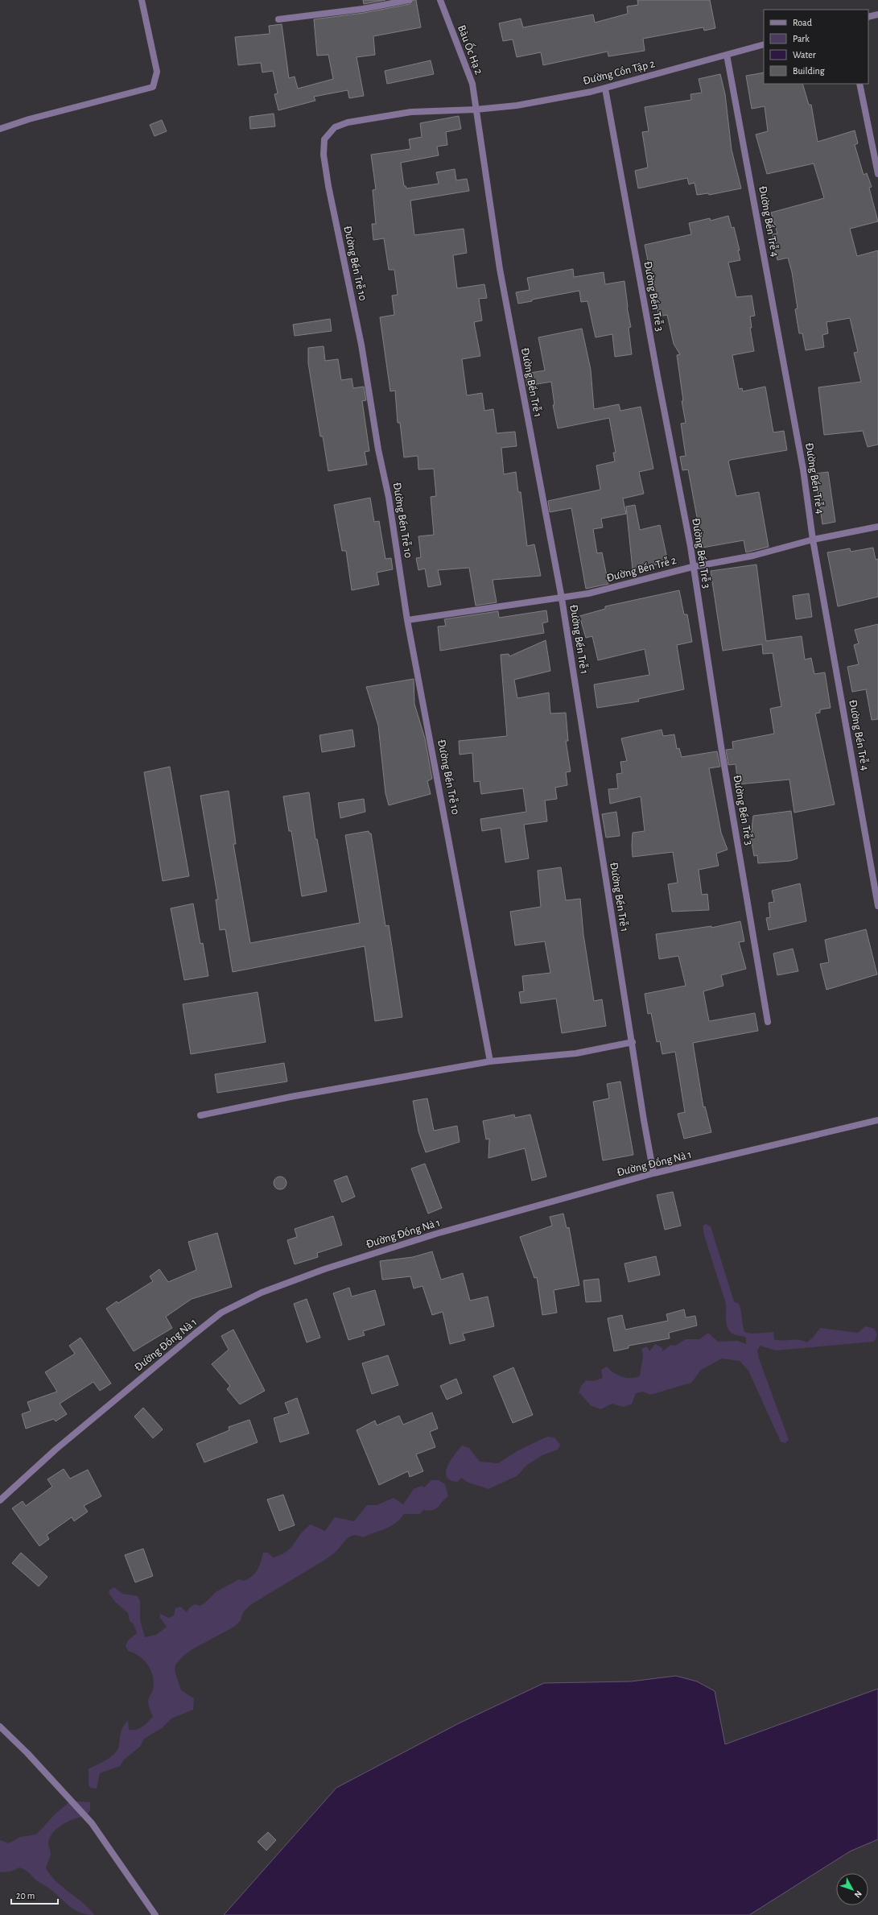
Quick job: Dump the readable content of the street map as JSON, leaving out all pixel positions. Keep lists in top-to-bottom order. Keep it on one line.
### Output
{"streets":{"street":["Bàu Ốc Hạ 2","Đường Cồn Tập 2","Đường Bến Trễ 4","Đường Bến Trễ 10","Đường Bến Trễ 3","Đường Bến Trễ 1","Đường Bến Trễ 2","Đường Đồng Nà 1"]},"crossings":[["Bàu Ốc Hạ 2","Đường Cồn Tập 2"],["Bàu Ốc Hạ 2","Đường Bến Trễ 10"],["Bàu Ốc Hạ 2","Đường Bến Trễ 1"],["Đường Cồn Tập 2","Đường Bến Trễ 4"],["Đường Cồn Tập 2","Đường Bến Trễ 10"],["Đường Cồn Tập 2","Đường Bến Trễ 3"],["Đường Cồn Tập 2","Đường Bến Trễ 1"],["Đường Bến Trễ 4","Đường Bến Trễ 2"],["Đường Bến Trễ 10","Đường Bến Trễ 1"],["Đường Bến Trễ 10","Đường Bến Trễ 2"],["Đường Bến Trễ 3","Đường Bến Trễ 2"],["Đường Bến Trễ 1","Đường Bến Trễ 2"],["Đường Bến Trễ 1","Đường Đồng Nà 1"]],"legend":["Road","Park","Water","Building"],"scale_bar":"20 m","north":"bottom right"}
